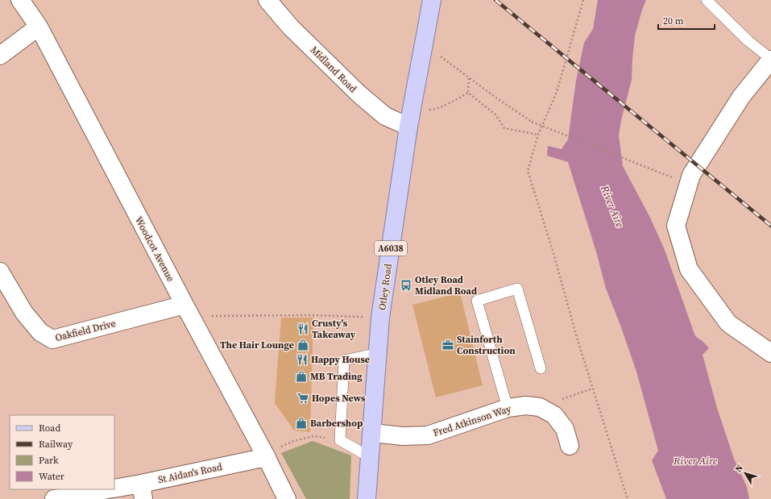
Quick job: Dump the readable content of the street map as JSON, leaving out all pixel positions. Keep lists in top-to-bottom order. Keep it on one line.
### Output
{"streets":{"main road":["A6038","Otley Road"],"street":["Midland Road","Woodcot Avenue","Oakfield Drive","Fred Atkinson Way","St Aidan's Road"]},"crossings":[["Midland Road","Otley Road"],["Woodcot Avenue","Oakfield Drive"],["Woodcot Avenue","St Aidan's Road"],["Otley Road","Fred Atkinson Way"]],"water":["River Aire"],"places":{"bus stop":["Otley Road Midland Road"],"restaurant":["Crusty's Takeaway","Happy House"],"shop":["The Hair Lounge","MB Trading","Barbershop"],"office":["Stainforth Construction"],"supermarket":["Hopes News"]},"legend":["Road","Railway","Park","Water"],"scale_bar":"20 m","north":"top left"}
